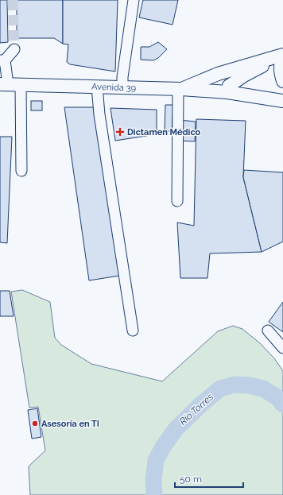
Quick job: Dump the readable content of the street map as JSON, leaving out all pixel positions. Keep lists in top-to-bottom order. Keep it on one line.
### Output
{"streets":{"main road":["Avenida 39"]},"water":["Río Torres"],"places":{"health":["Dictamen Médico"],"other":["Asesoría en TI"]},"scale_bar":"50 m"}
